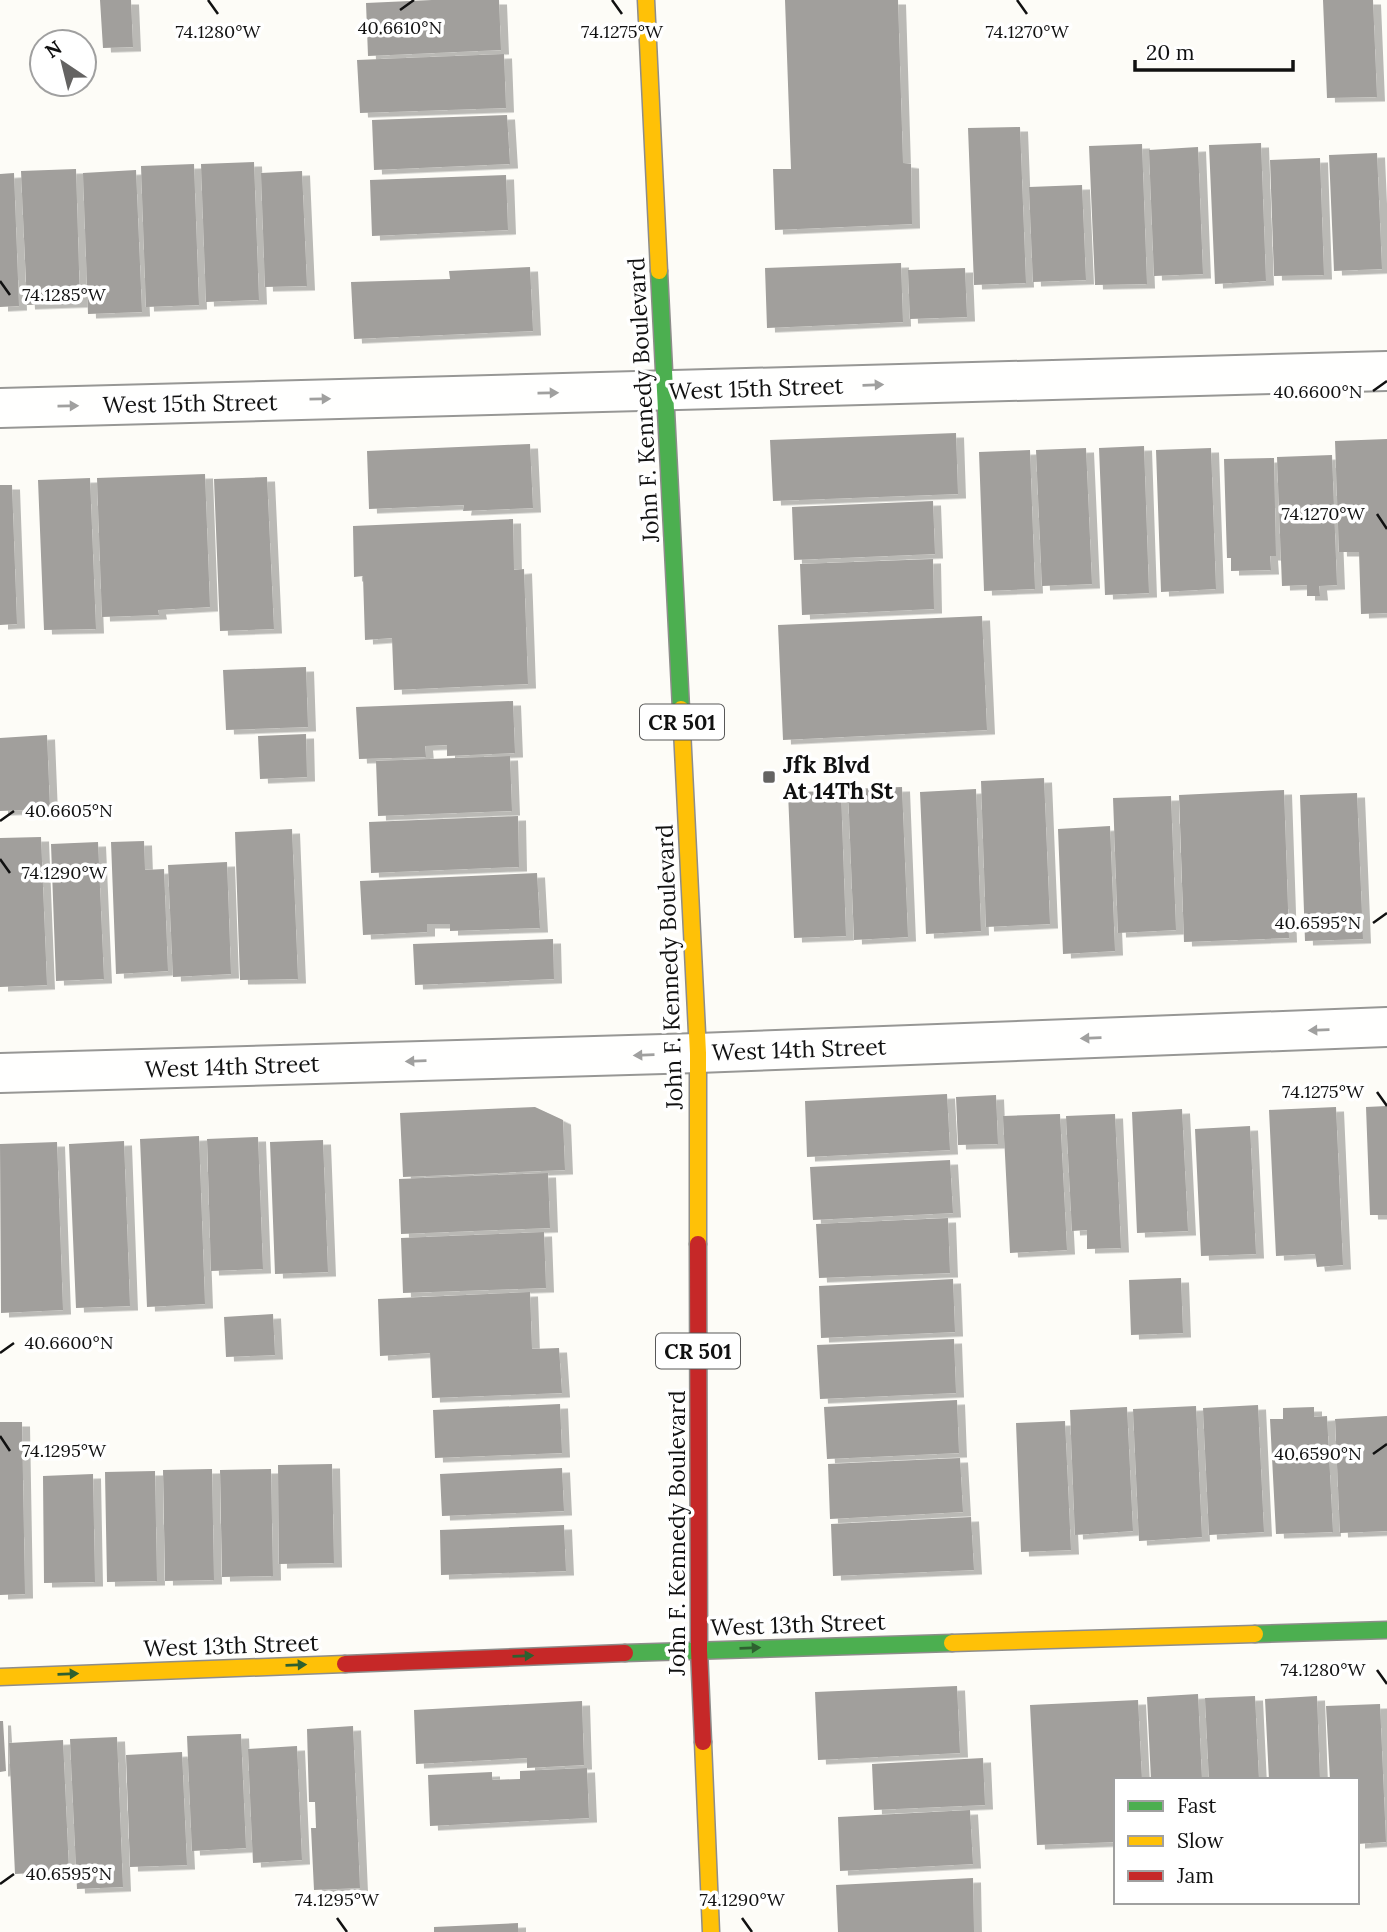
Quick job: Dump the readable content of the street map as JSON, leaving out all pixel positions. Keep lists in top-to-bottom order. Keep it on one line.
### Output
{"streets":{"main road":["John F. Kennedy Boulevard","CR 501","West 13th Street"],"street":["West 15th Street","West 14th Street"]},"crossings":[["West 15th Street","John F. Kennedy Boulevard"],["John F. Kennedy Boulevard","West 14th Street"],["John F. Kennedy Boulevard","West 13th Street"]],"one_way":["West 15th Street","West 14th Street","West 13th Street"],"places":{"transit":["Jfk Blvd At 14Th St"]},"legend":["Fast","Slow","Jam"],"scale_bar":"20 m","north":"top left","coordinates":["40.6610°N","74.1270°W","74.1280°W","74.1275°W","74.1285°W","40.6600°N","40.6605°N","74.1290°W","40.6595°N","74.1295°W","40.6590°N"]}
